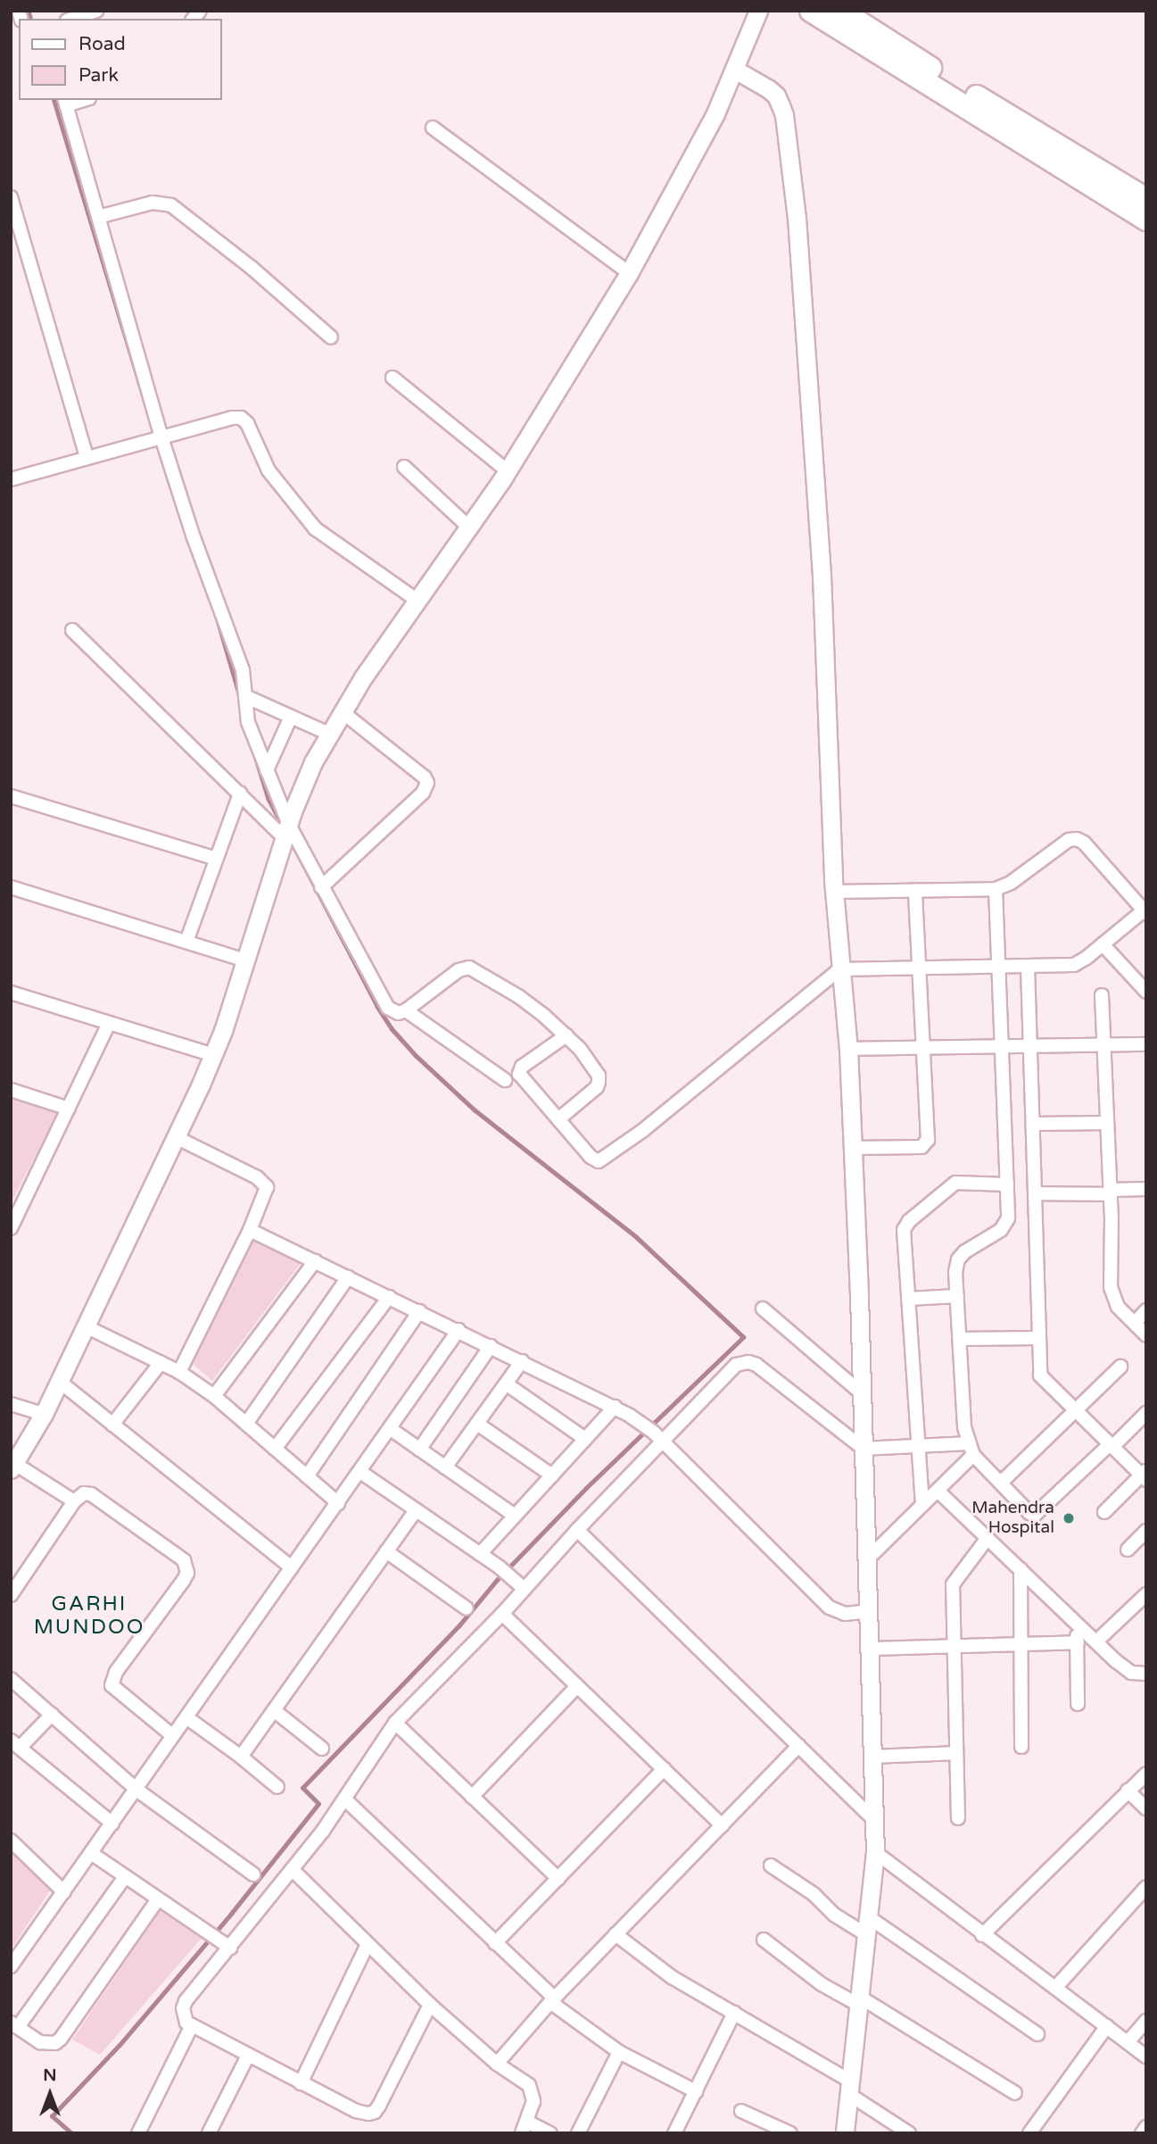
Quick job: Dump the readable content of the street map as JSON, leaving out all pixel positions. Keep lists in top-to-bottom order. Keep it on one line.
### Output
{"districts":["GARHI MUNDOO"],"places":["Mahendra Hospital"],"legend":["Road","Park"],"north":"top"}
